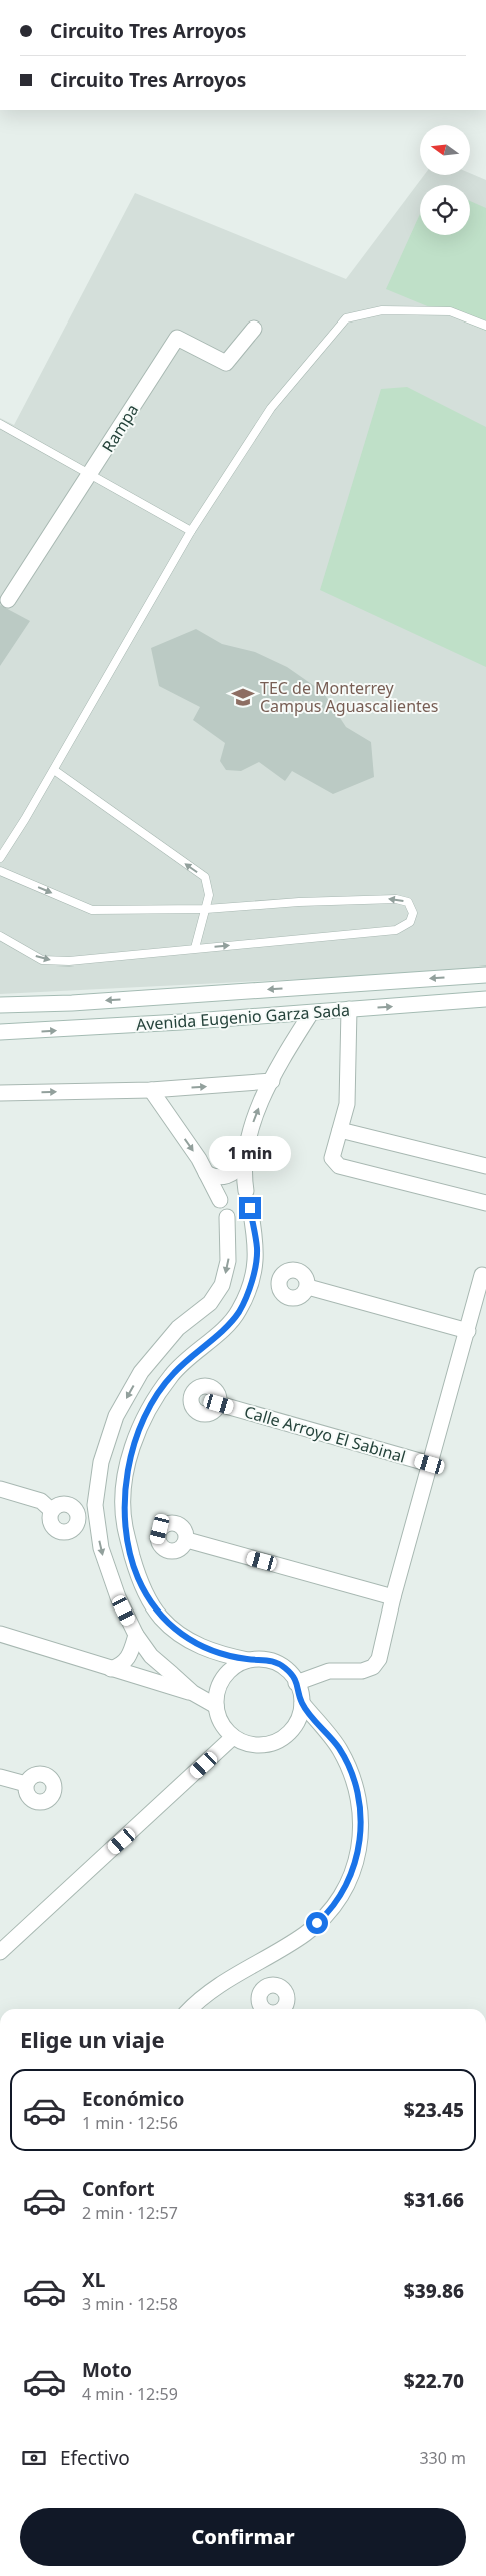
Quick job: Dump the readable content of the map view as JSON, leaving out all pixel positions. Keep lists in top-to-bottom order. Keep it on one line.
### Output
{"streets":{"street":["Rampa","Avenida Eugenio Garza Sada","Calle Arroyo El Sabinal"]},"places":{"school or university":["TEC de Monterrey Campus Aguascalientes"]},"north":"left","page":{"banner":["Circuito Tres Arroyos","Circuito Tres Arroyos"],"bubble":"1 min","heading":"Elige un viaje","list":[{"name":"Económico","note":"1 min · 12:56","value":"$23.45"},{"name":"Confort","note":"2 min · 12:57","value":"$31.66"},{"name":"XL","note":"3 min · 12:58","value":"$39.86"},{"name":"Moto","note":"4 min · 12:59","value":"$22.70"}],"pay":["Efectivo","330 m"],"buttons":"Confirmar"}}
